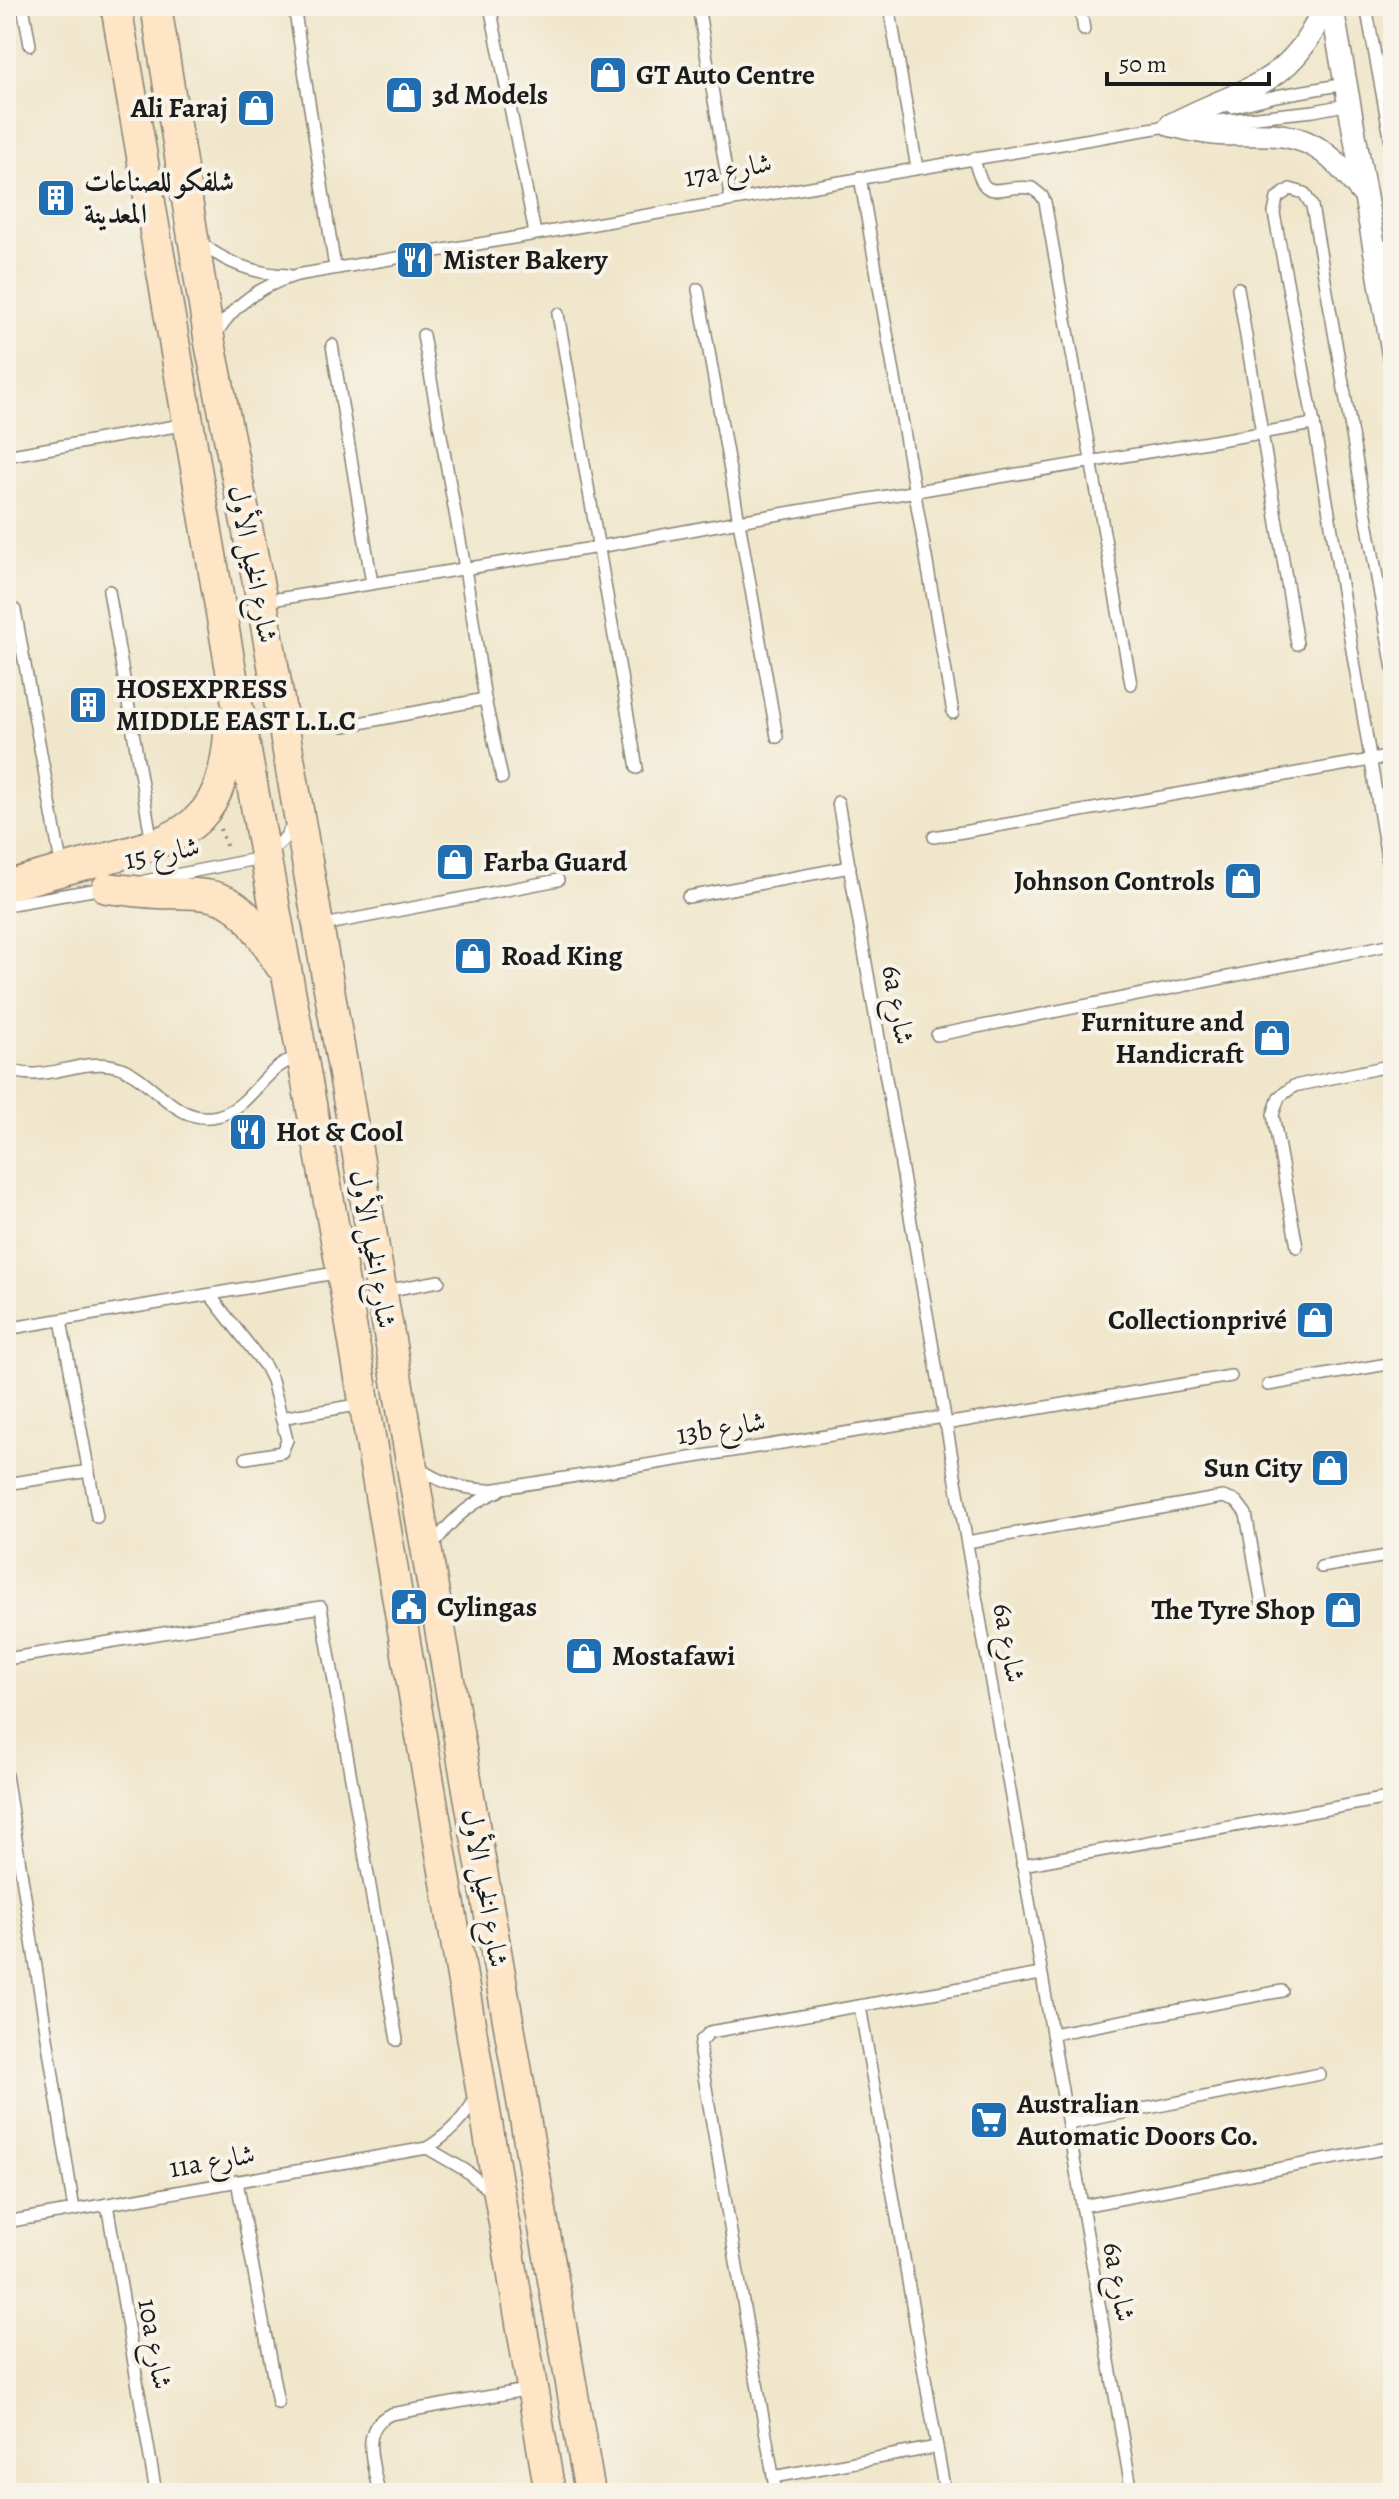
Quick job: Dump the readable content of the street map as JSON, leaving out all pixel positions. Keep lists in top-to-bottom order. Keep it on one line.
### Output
{"streets":{"main road":["شارع الخيل الأول"],"street":["17a شارع"],"lane":["شارع 15","6a شارع","13b شارع","11a شارع","10a شارع"]},"crossings":[["17a شارع","شارع الخيل الأول"],["شارع الخيل الأول","شارع 15"],["شارع الخيل الأول","13b شارع"],["شارع الخيل الأول","11a شارع"],["6a شارع","13b شارع"],["11a شارع","10a شارع"]],"places":{"shop":["GT Auto Centre","3d Models","Ali Faraj","Farba Guard","Johnson Controls","Road King","Furniture and Handicraft","Collectionprivé","Sun City","The Tyre Shop","Mostafawi"],"building":["شلفكو للصناعات المعدينة","HOSEXPRESS MIDDLE EAST L.L.C"],"restaurant":["Mister Bakery","Hot & Cool"],"public building":["Cylingas"],"supermarket":["Australian Automatic Doors Co."]},"scale_bar":"50 m"}
